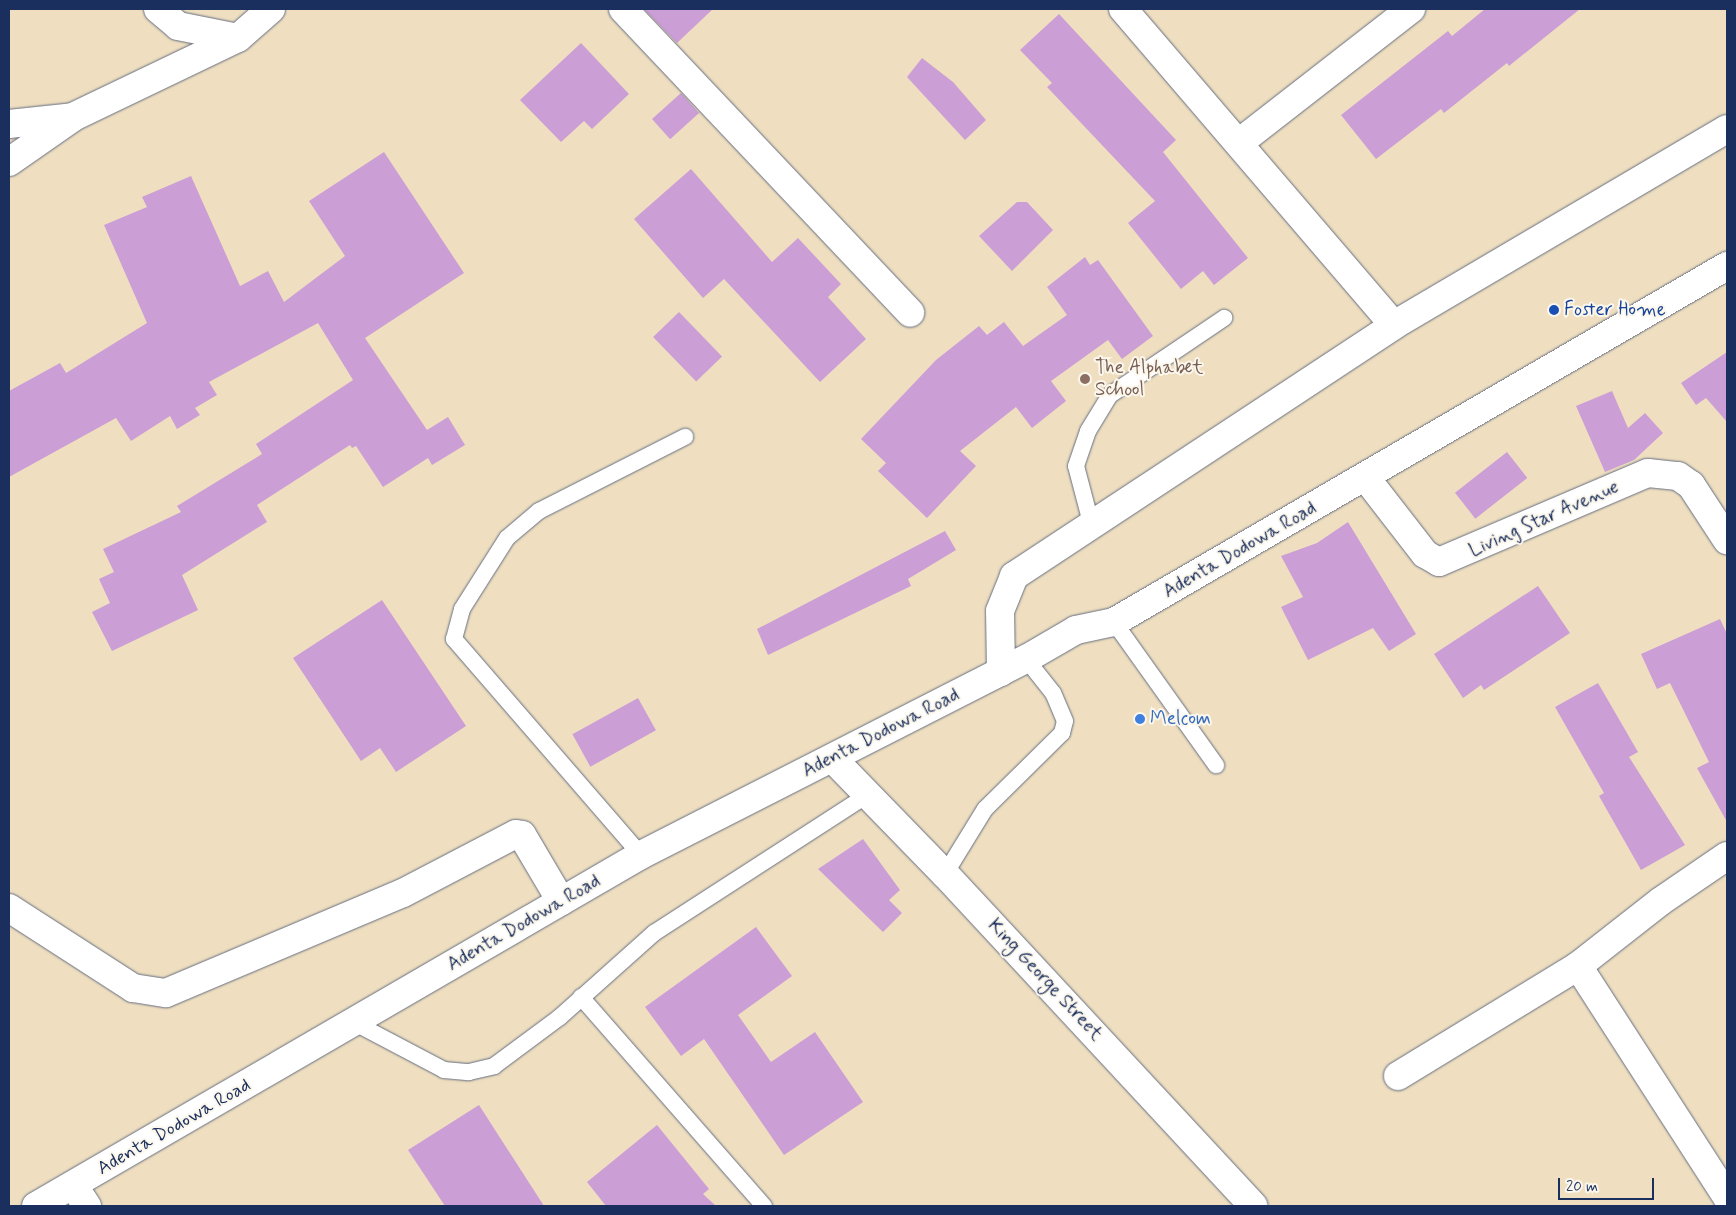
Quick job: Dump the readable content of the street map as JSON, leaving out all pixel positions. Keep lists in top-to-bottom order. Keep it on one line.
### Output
{"streets":{"street":["Living Star Avenue","Adenta Dodowa Road","King George Street"]},"crossings":[["Living Star Avenue","Adenta Dodowa Road"],["Adenta Dodowa Road","King George Street"]],"places":["Foster Home","The Alphabet School","Melcom"],"scale_bar":"20 m"}
